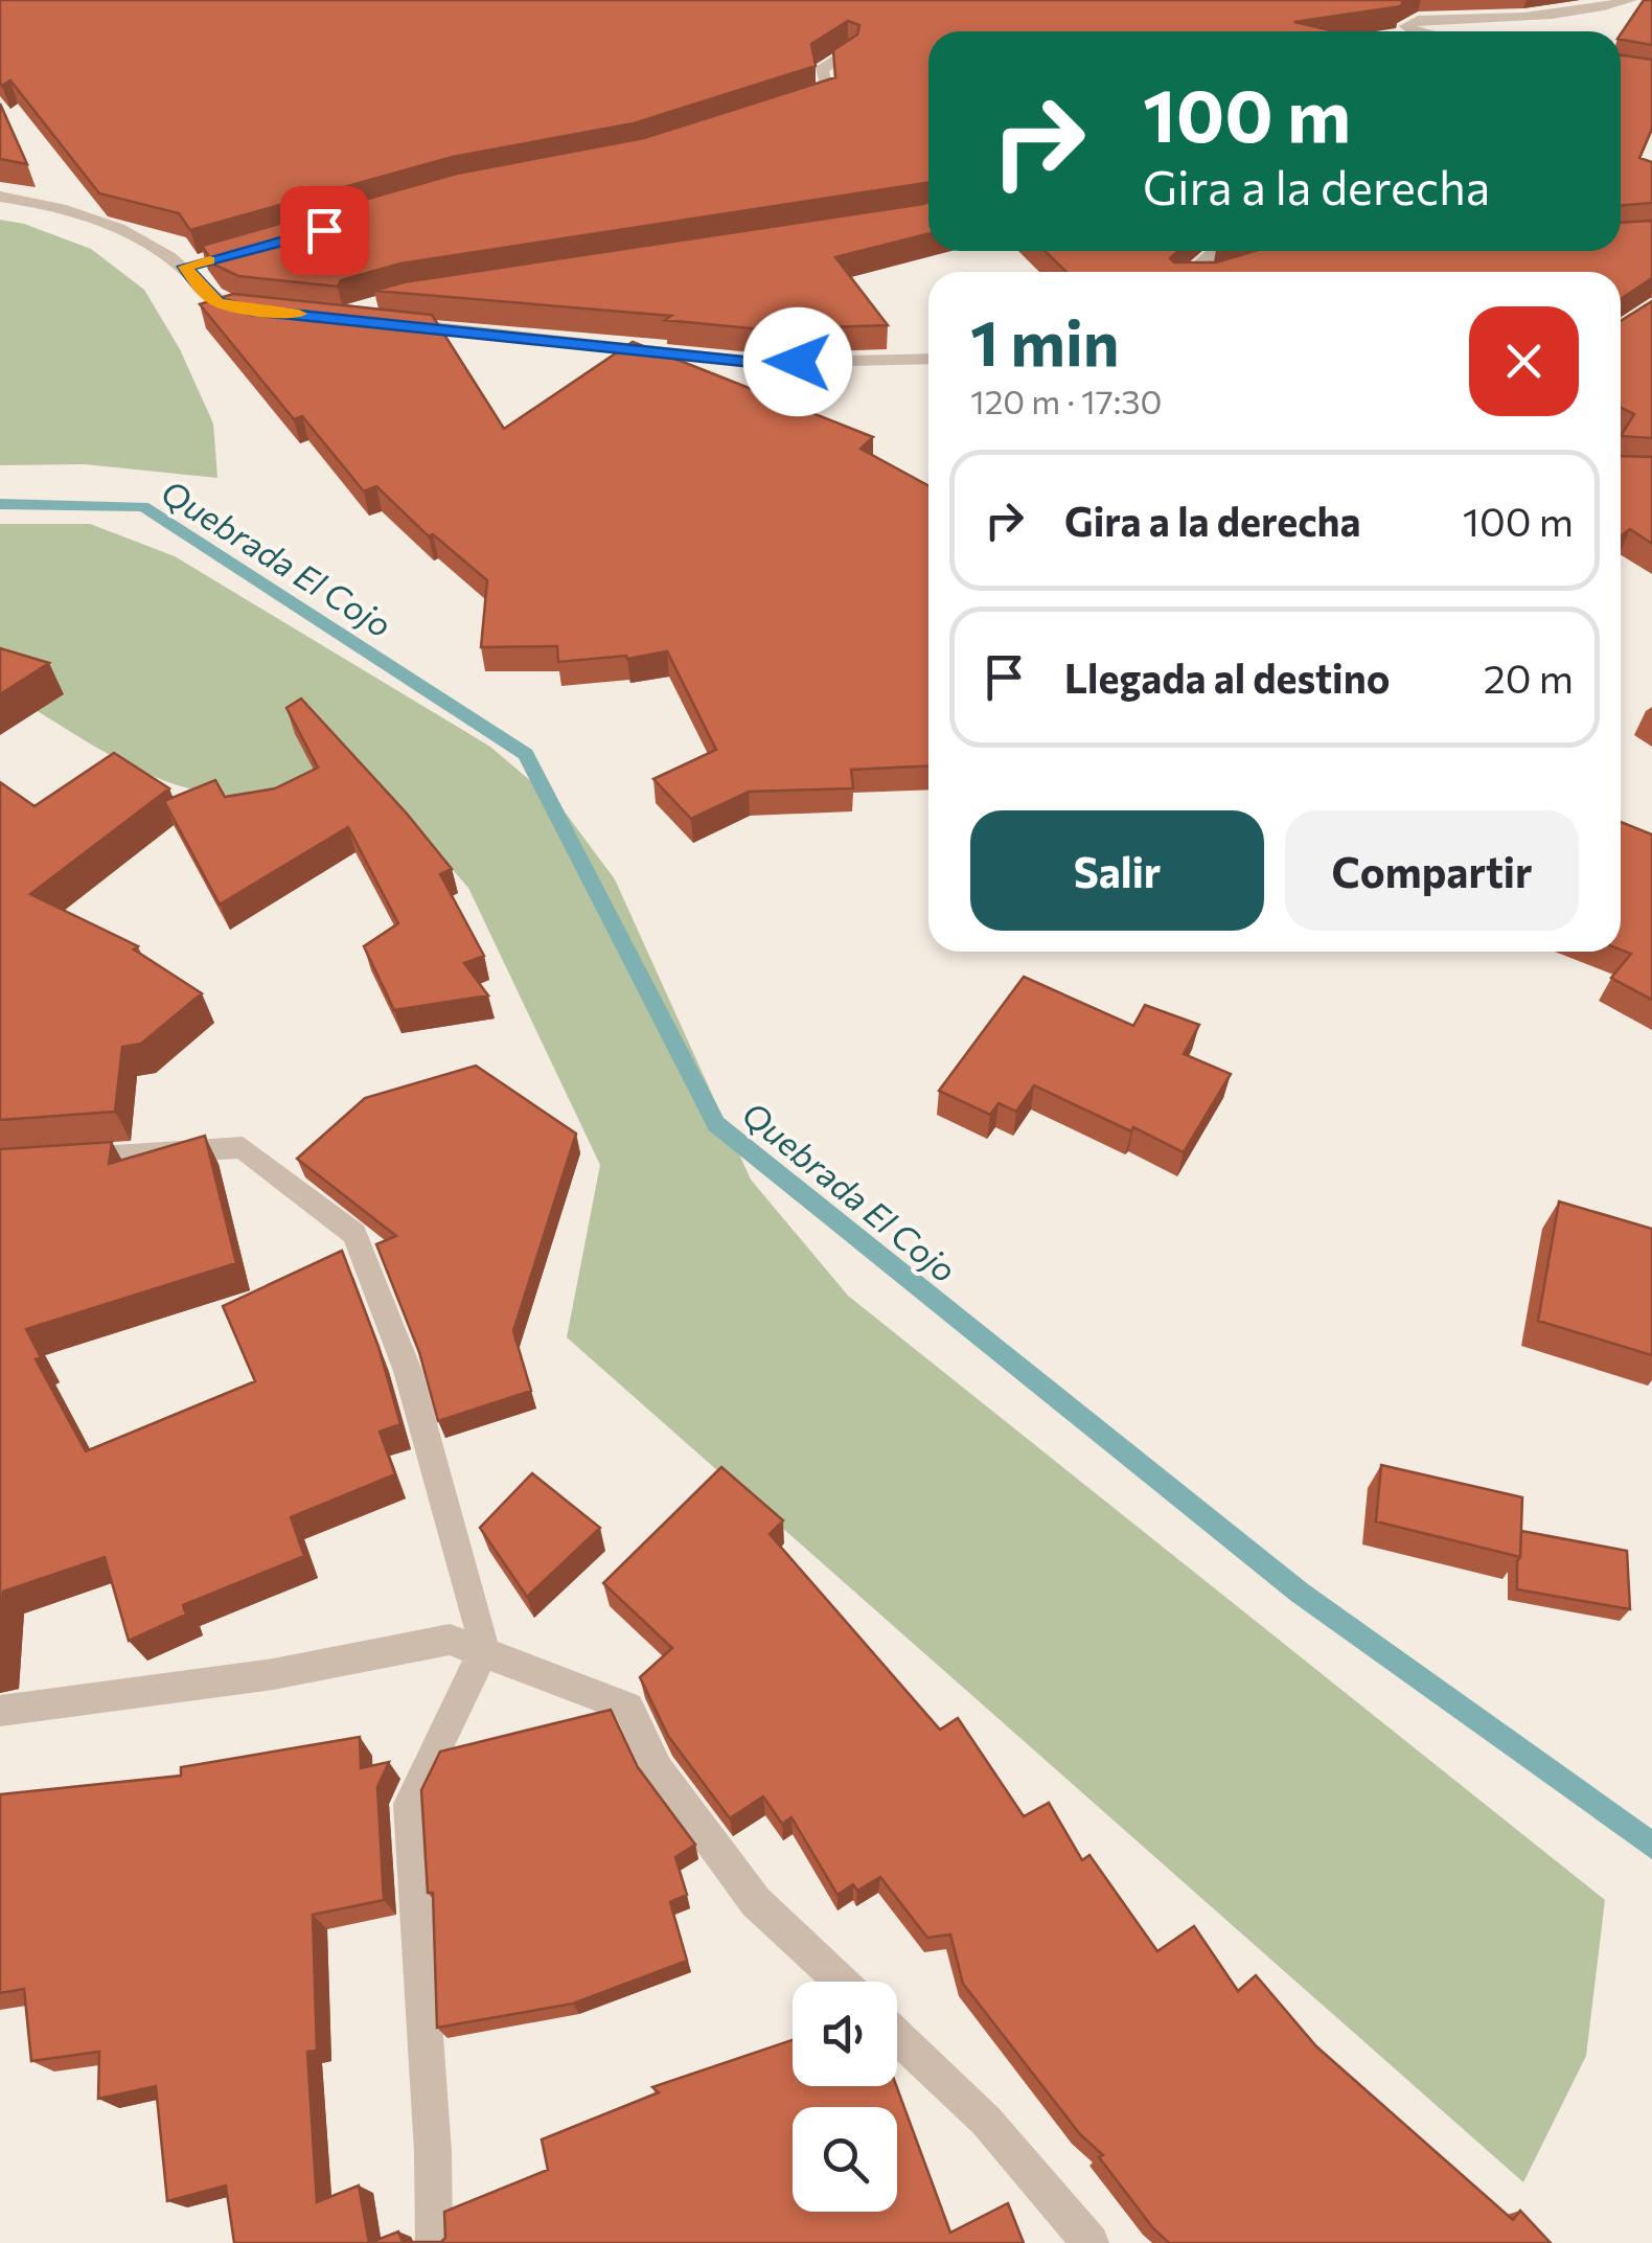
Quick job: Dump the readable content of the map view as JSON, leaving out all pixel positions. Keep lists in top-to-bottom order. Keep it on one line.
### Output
{"water":["Quebrada El Cojo"],"page":{"turn":["100 m","Gira a la derecha"],"heading":["1 min","120 m · 17:30"],"list":[{"name":"Gira a la derecha","value":"100 m"},{"name":"Llegada al destino","value":"20 m"}],"buttons":["Salir","Compartir"]}}
